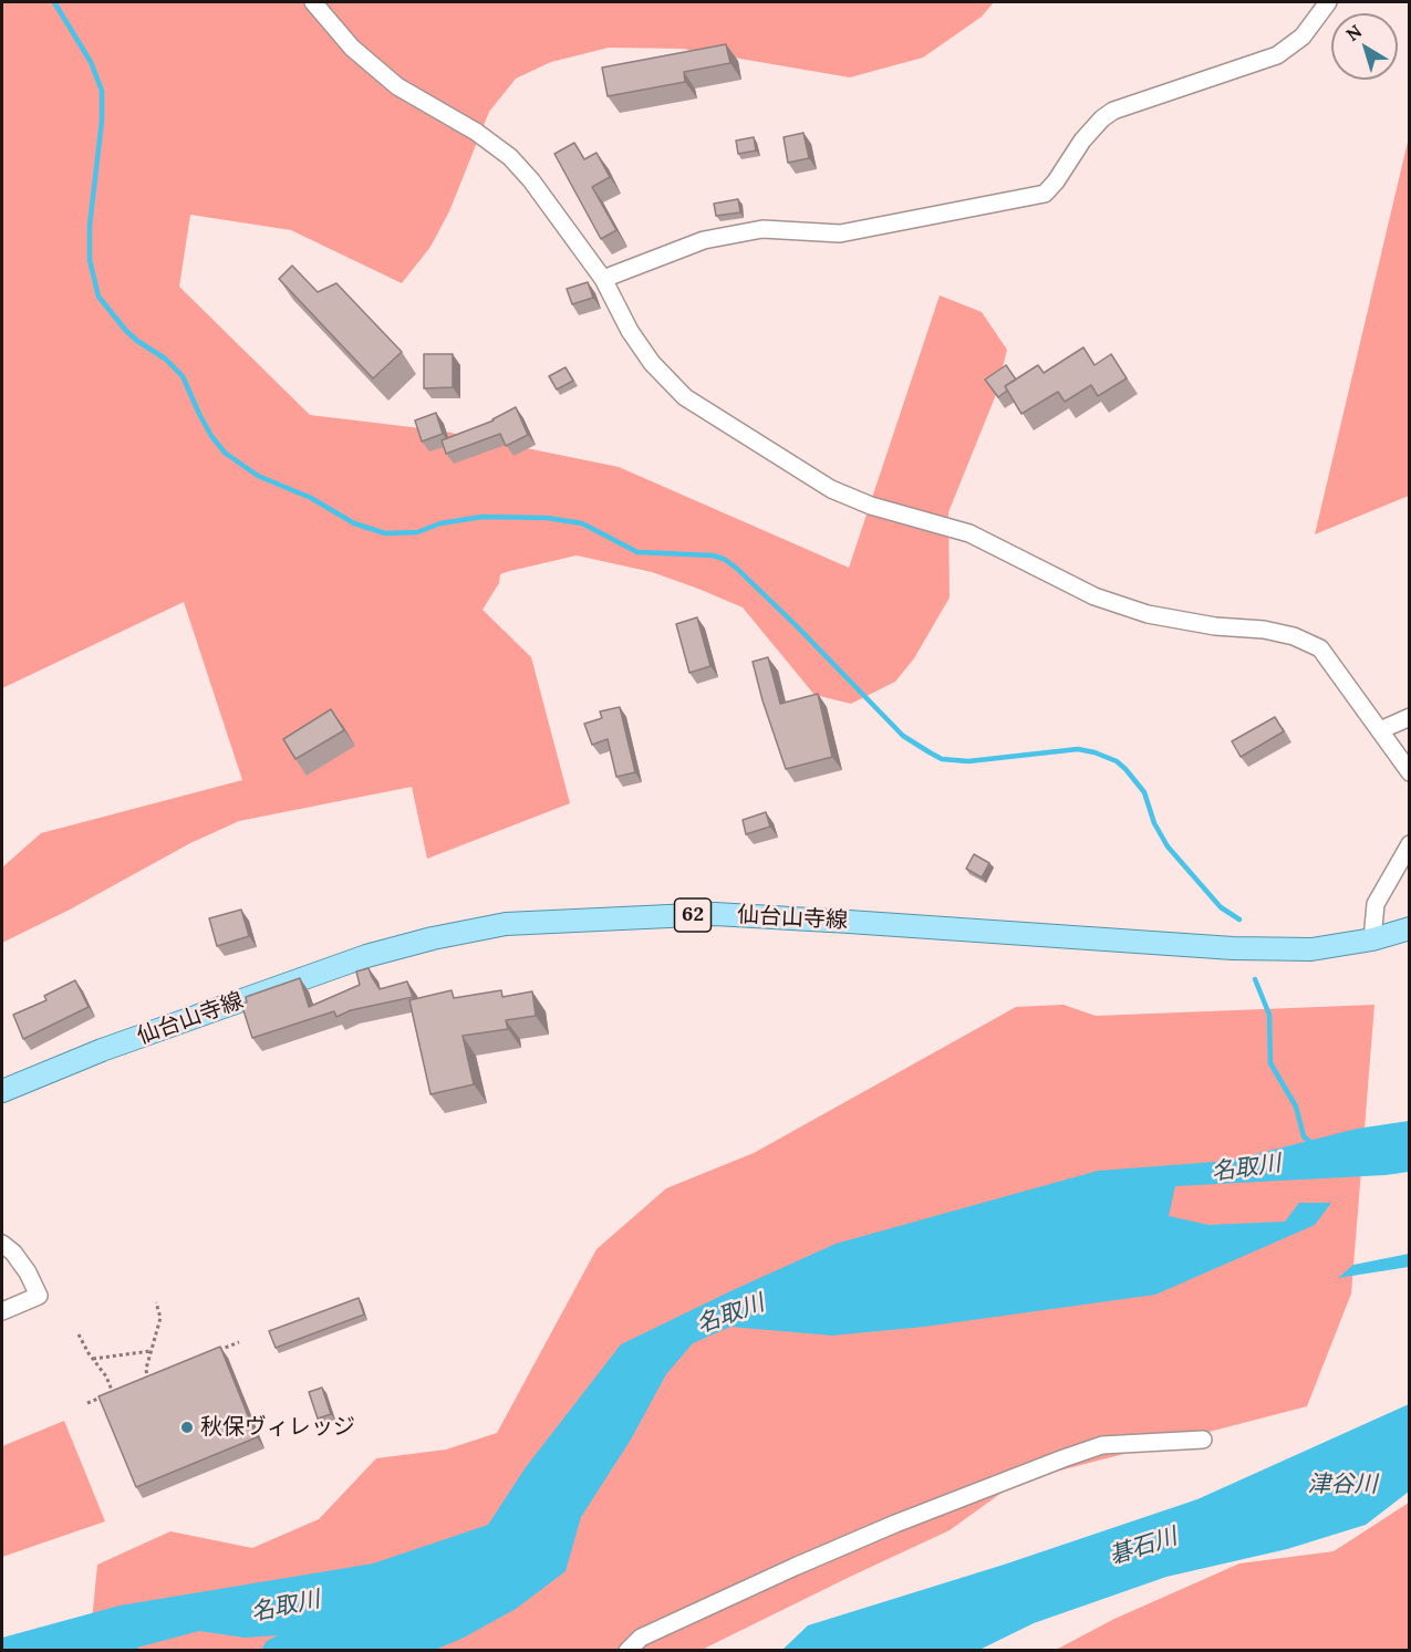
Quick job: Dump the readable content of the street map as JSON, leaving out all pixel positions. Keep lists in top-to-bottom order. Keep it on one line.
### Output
{"streets":{"main road":["62","仙台山寺線"]},"water":["名取川","津谷川","碁石川"],"places":["秋保ヴィレッジ"],"north":"top left"}
